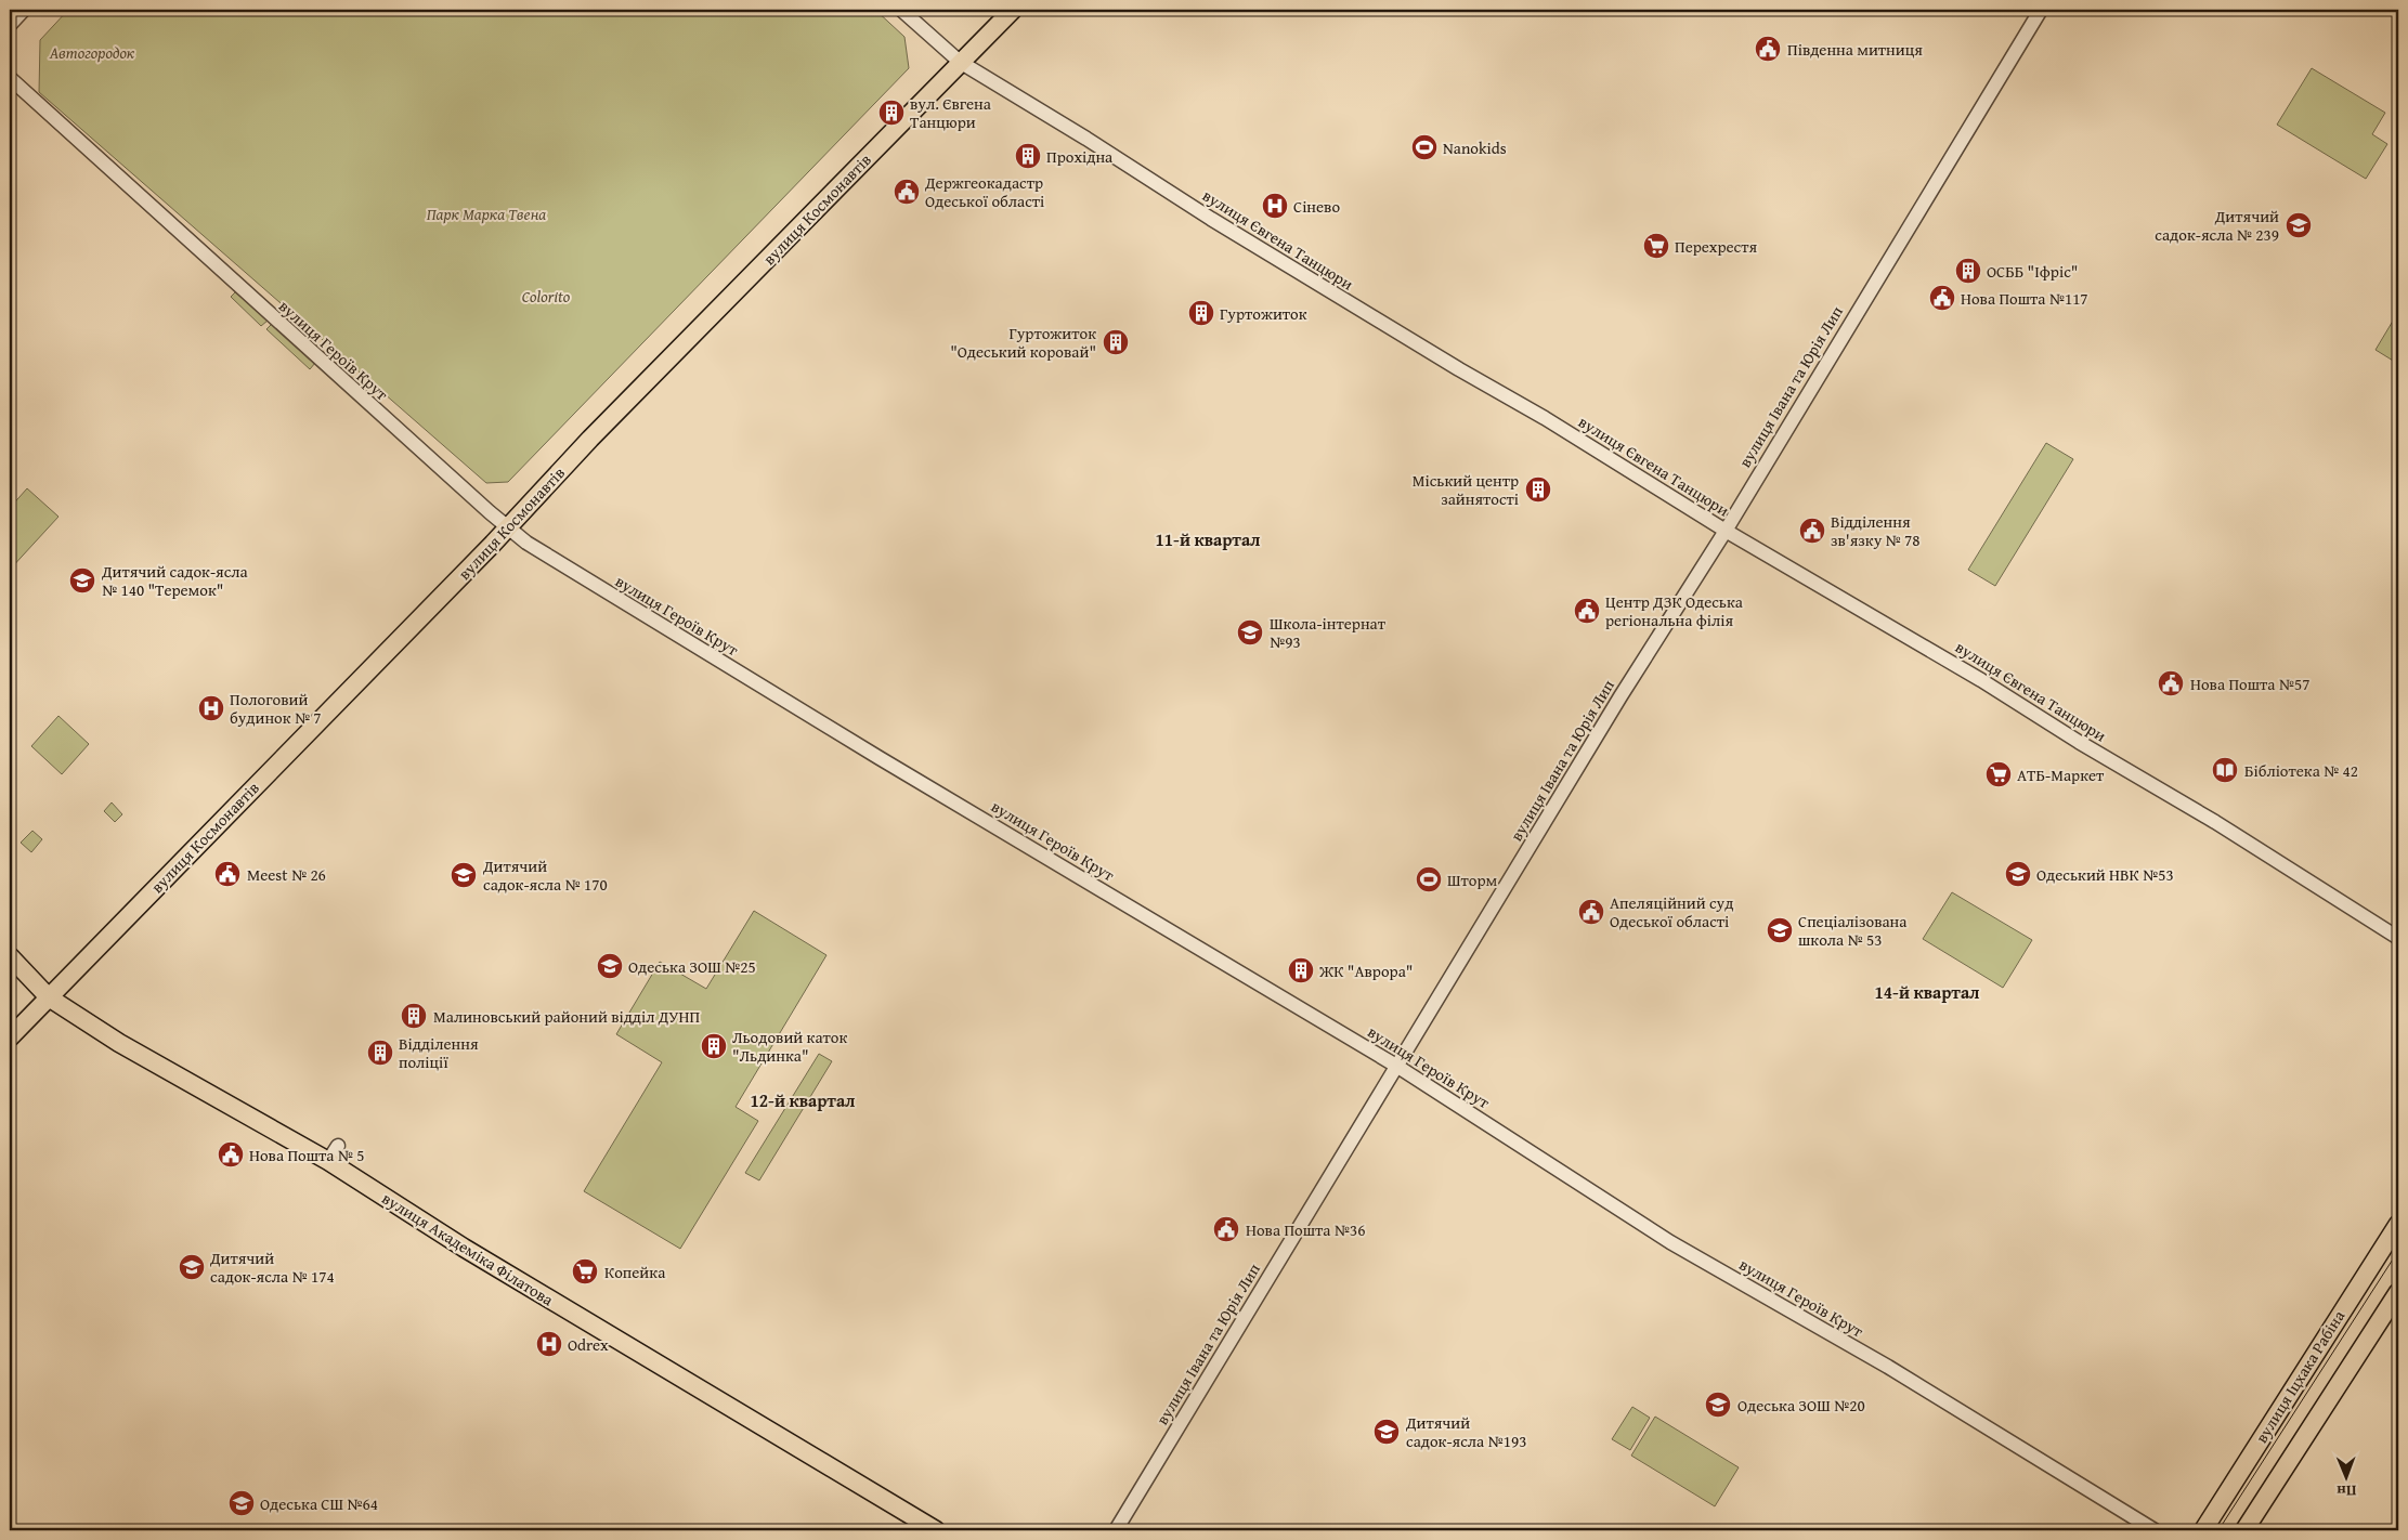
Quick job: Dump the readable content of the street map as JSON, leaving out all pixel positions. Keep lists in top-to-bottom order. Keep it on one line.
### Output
{"streets":{"main road":["вулиця Космонавтів","вулиця Академіка Філатова","вулиця Іцхака Рабіна"],"street":["вулиця Євгена Танцюри","вулиця Героїв Крут","вулиця Івана та Юрія Лип"]},"crossings":[["вулиця Космонавтів","вулиця Євгена Танцюри"],["вулиця Космонавтів","вулиця Героїв Крут"],["вулиця Космонавтів","вулиця Академіка Філатова"],["вулиця Євгена Танцюри","вулиця Івана та Юрія Лип"],["вулиця Героїв Крут","вулиця Івана та Юрія Лип"]],"districts":["11-й квартал","14-й квартал","12-й квартал"],"parks":["Автогородок","Парк Марка Твена","Colorito"],"places":{"public building":["Південна митниця","Держгеокадастр Одеської області","Нова Пошта №117","Відділення зв'язку № 78","Центр ДЗК Одеська регіональна філія","Нова Пошта №57","Meest № 26","Апеляційний суд Одеської області","Нова Пошта № 5","Нова Пошта №36"],"building":["вул. Євгена Танцюри","Прохідна","ОСББ \"Іфріс\"","Гуртожиток","Гуртожиток \"Одеський коровай\"","Міський центр зайнятості","ЖК \"Аврора\"","Малиновський районий відділ ДУНП","Льодовий каток \"Льдинка\"","Відділення поліції"],"sports":["Nanokids","Шторм"],"hospital":["Сінево","Пологовий будинок № 7","Odrex"],"school or university":["Дитячий садок-ясла № 239","Дитячий садок-ясла № 140 \"Теремок\"","Школа-інтернат №93","Одеський НВК №53","Дитячий садок-ясла № 170","Спеціалізована школа № 53","Одеська ЗОШ №25","Дитячий садок-ясла № 174","Одеська ЗОШ №20","Дитячий садок-ясла №193","Одеська СШ №64"],"supermarket":["Перехрестя","АТБ-Маркет","Копейка"],"library":["Бібліотека № 42"]},"north":"bottom"}
